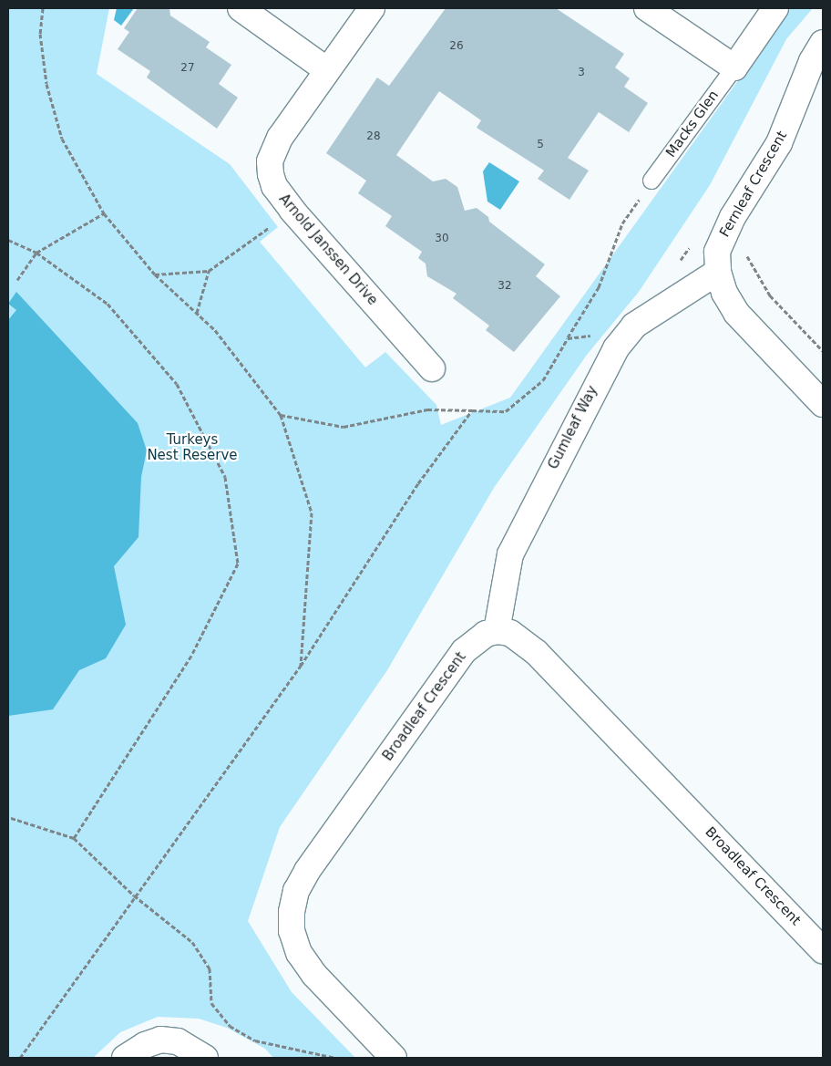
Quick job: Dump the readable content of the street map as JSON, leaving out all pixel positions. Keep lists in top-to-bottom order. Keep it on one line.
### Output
{"streets":{"street":["Macks Glen","Fernleaf Crescent","Arnold Janssen Drive","Gumleaf Way","Broadleaf Crescent"]},"crossings":[["Fernleaf Crescent","Gumleaf Way"],["Gumleaf Way","Broadleaf Crescent"]],"parks":["Turkeys Nest Reserve"],"house_numbers":["26","27","3","28","5","30","32"]}
